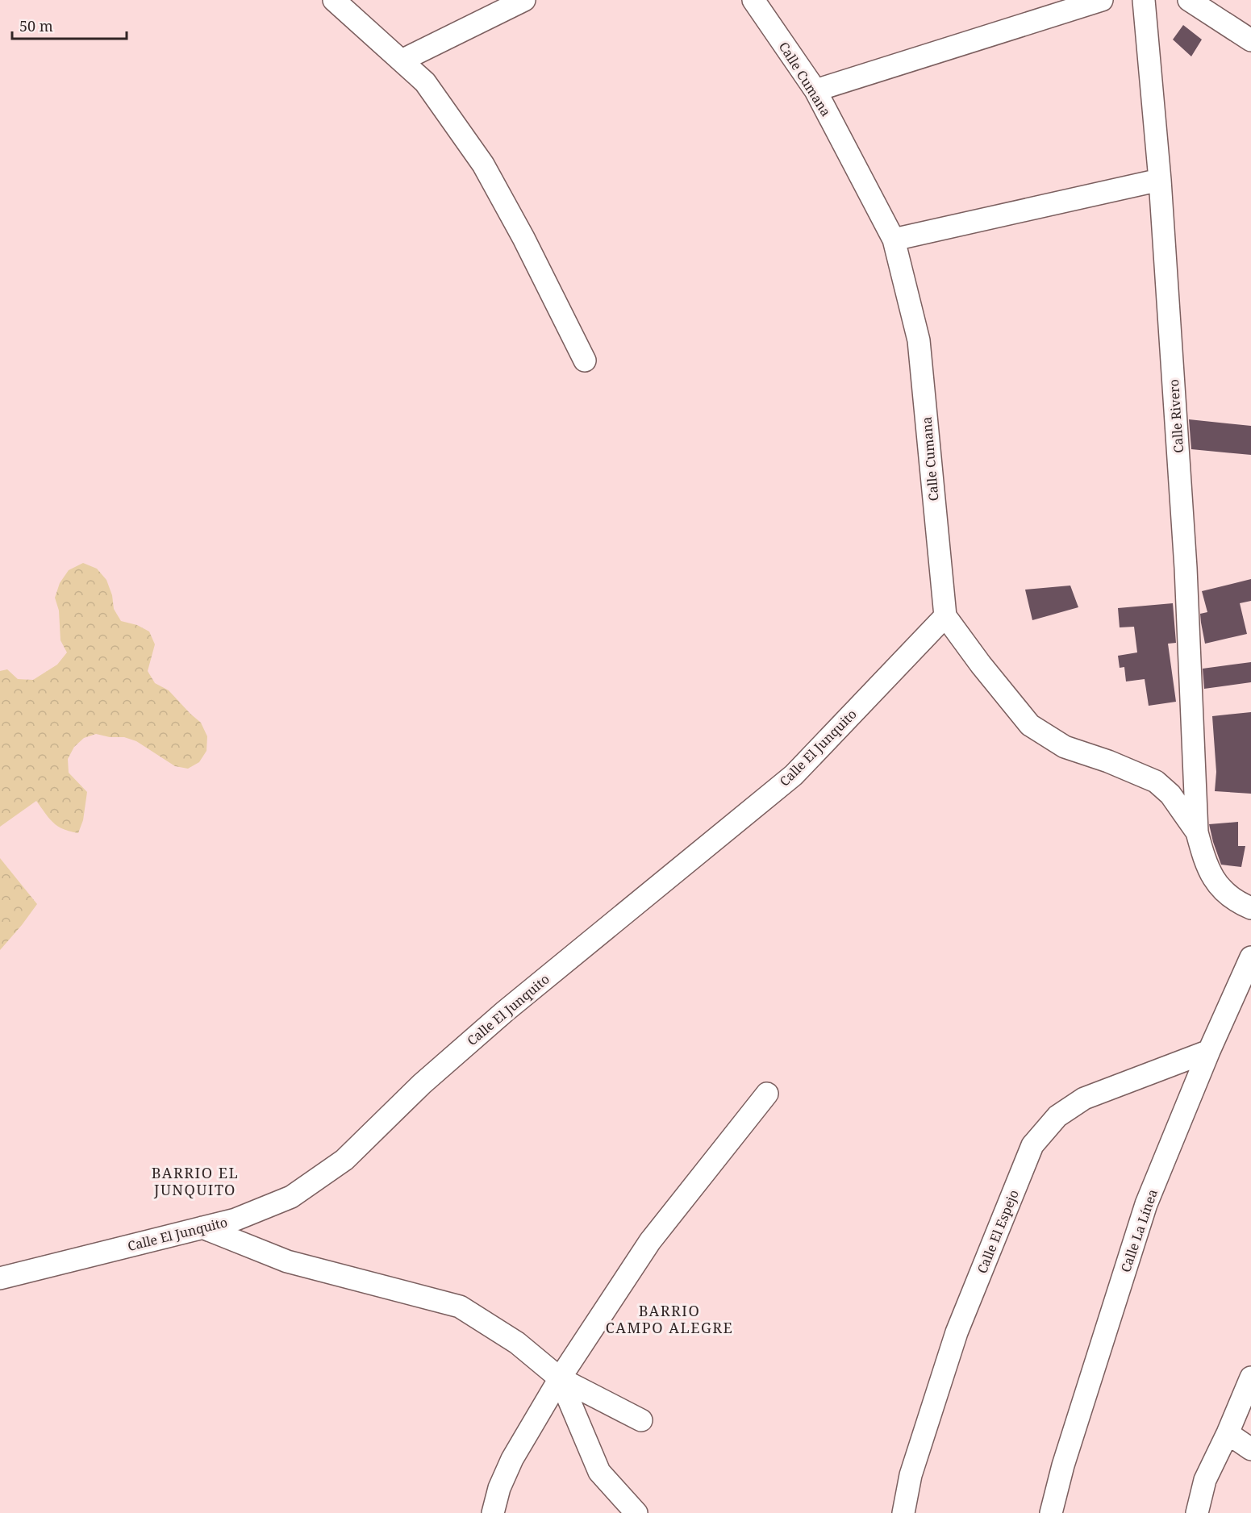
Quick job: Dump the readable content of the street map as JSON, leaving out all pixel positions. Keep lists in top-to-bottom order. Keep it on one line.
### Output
{"streets":{"street":["Calle Cumana","Calle Rivero","Calle El Junquito","Calle La Línea","Calle El Espejo"]},"crossings":[["Calle Cumana","Calle El Junquito"],["Calle La Línea","Calle El Espejo"]],"districts":["BARRIO EL JUNQUITO","BARRIO CAMPO ALEGRE"],"scale_bar":"50 m"}
